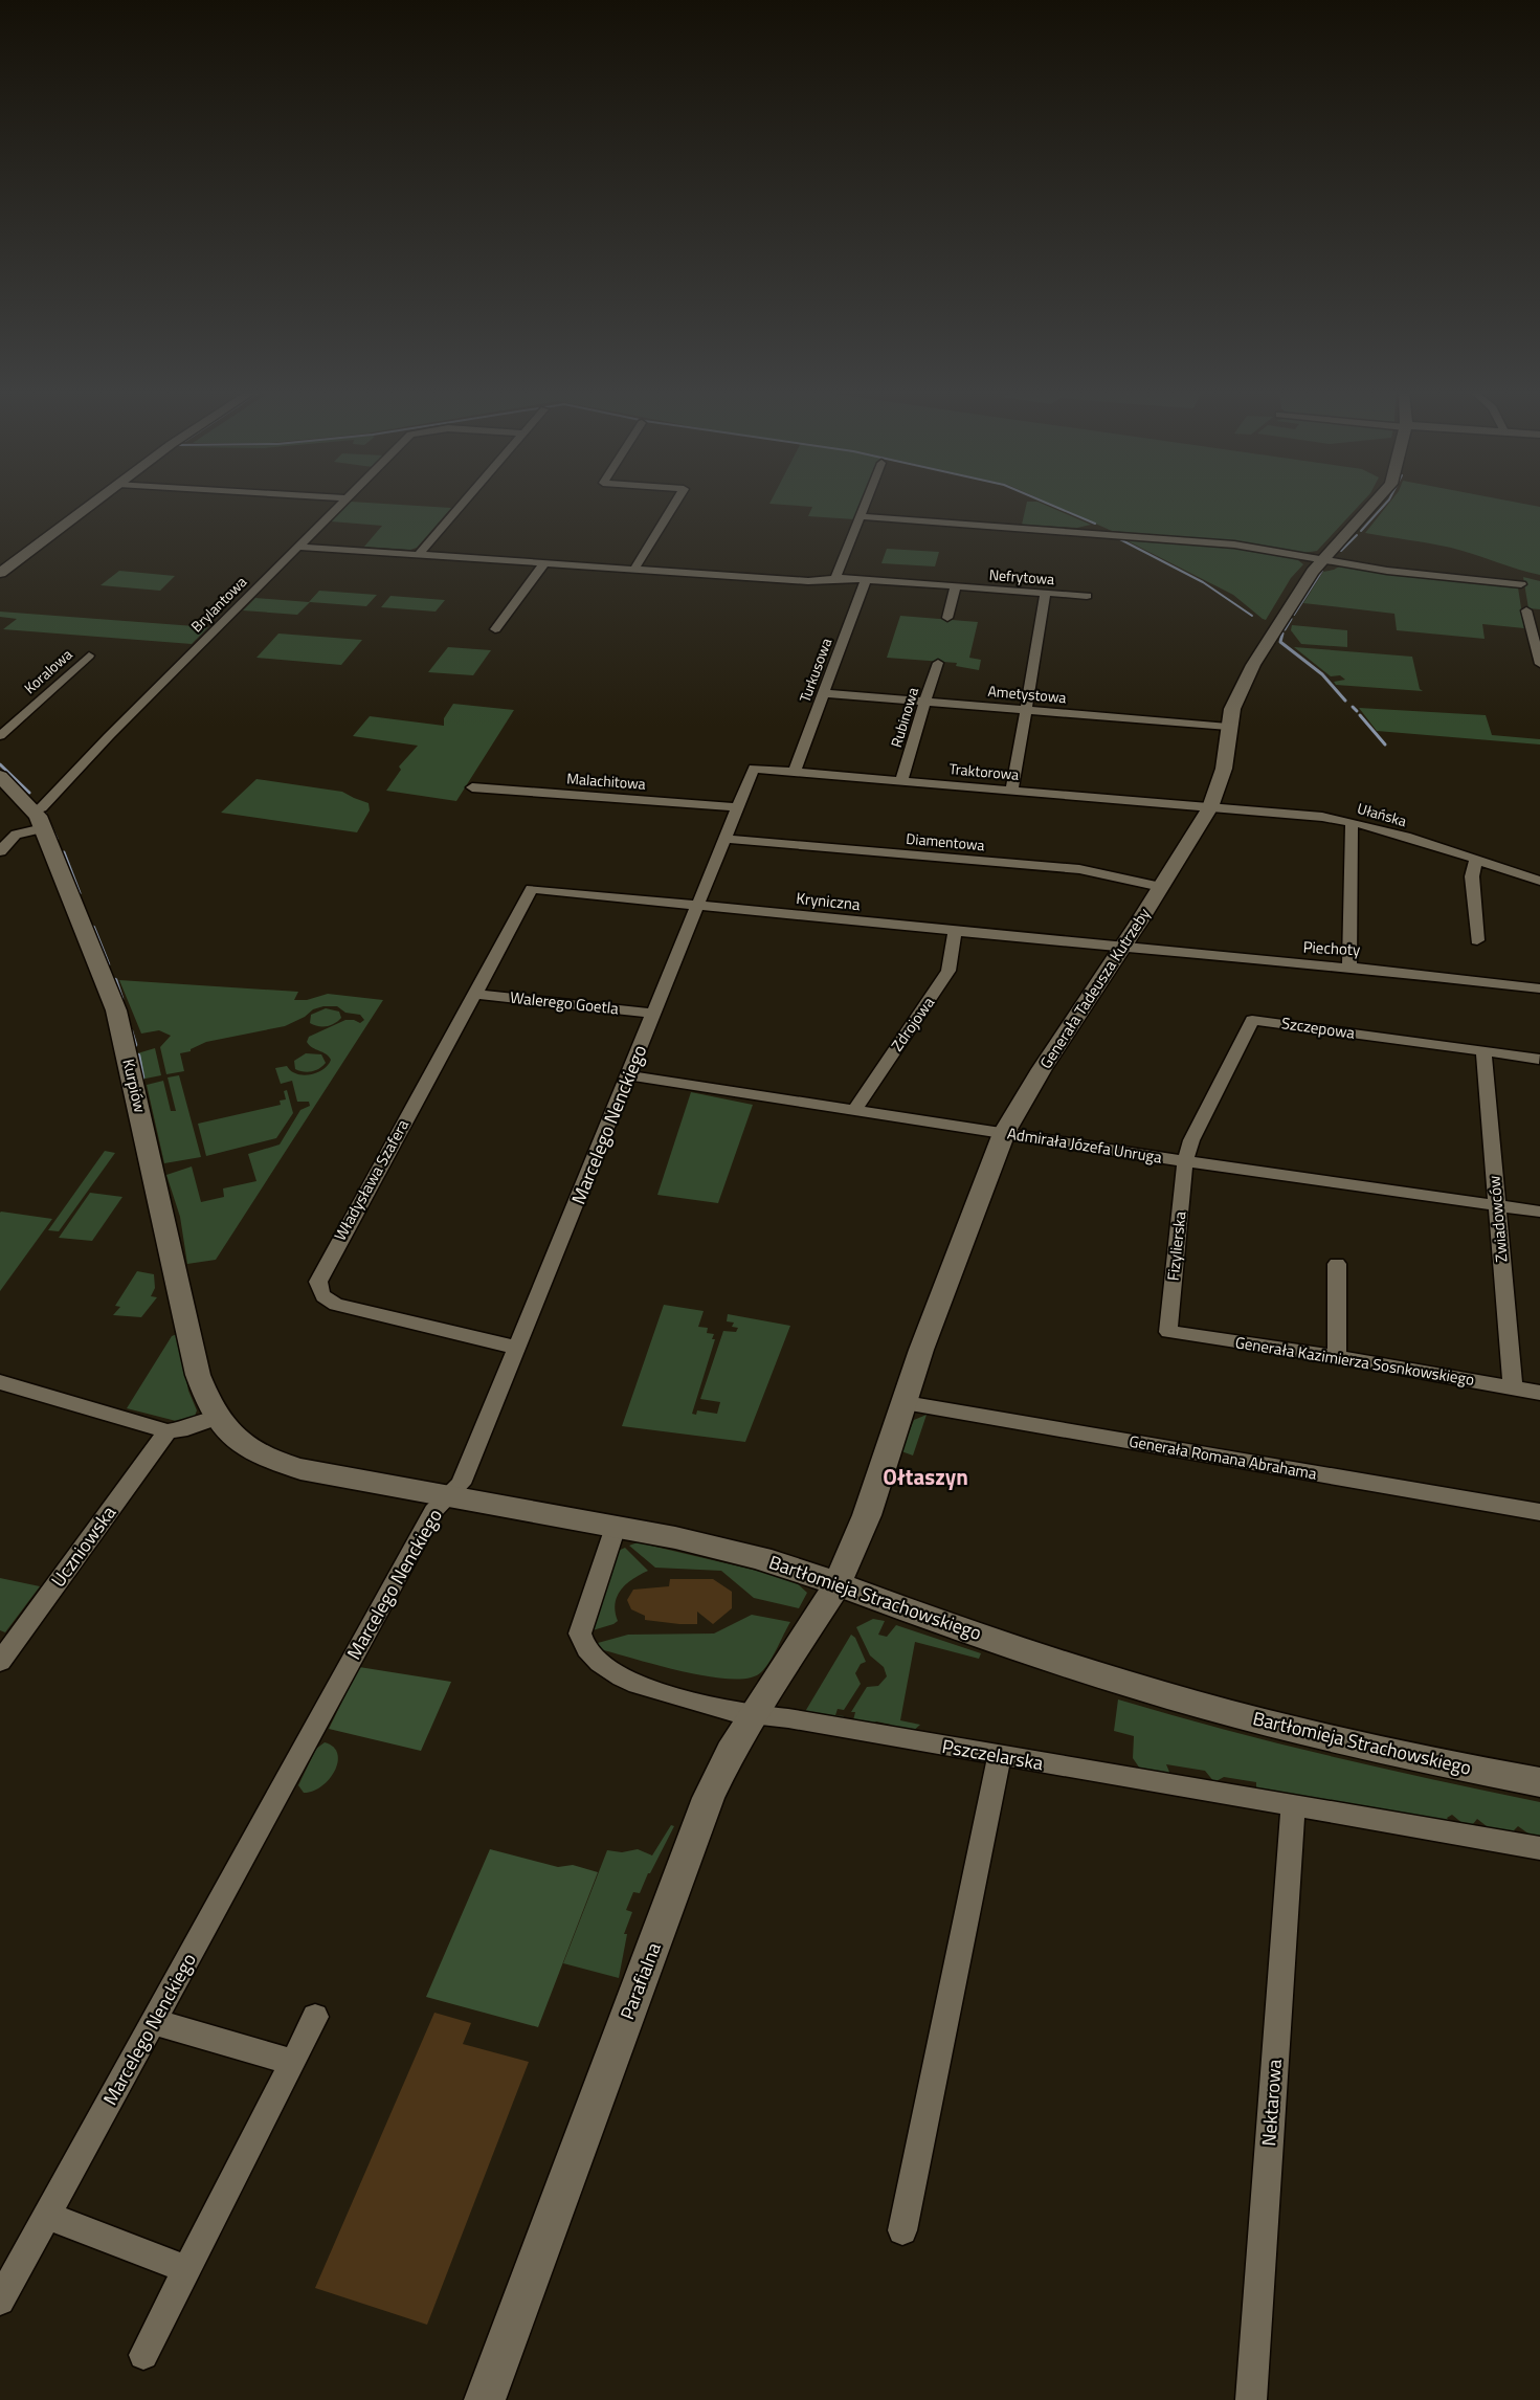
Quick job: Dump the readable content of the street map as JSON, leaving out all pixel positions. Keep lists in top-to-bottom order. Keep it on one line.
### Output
{"streets":{"street":["Nefrytowa","Brylantowa","Turkusowa","Koralowa","Ametystowa","Rubinowa","Traktorowa","Malachitowa","Ułańska","Diamentowa","Kryniczna","Piechoty","Generała Tadeusza Kutrzeby","Walerego Goetla","Zdrojowa","Szczepowa","Kurpiów","Marcelego Nenckiego","Admirała Józefa Unruga","Władysława Szafera","Zwiadowców","Fizylierska","Generała Kazimierza Sosnkowskiego","Generała Romana Abrahama","Uczniowska","Bartłomieja Strachowskiego","Pszczelarska","Parafialna","Nektarowa"]},"crossings":[["Nefrytowa","Brylantowa"],["Nefrytowa","Turkusowa"],["Brylantowa","Kurpiów"],["Turkusowa","Ametystowa"],["Turkusowa","Traktorowa"],["Ametystowa","Rubinowa"],["Ametystowa","Generała Tadeusza Kutrzeby"],["Rubinowa","Traktorowa"],["Traktorowa","Ułańska"],["Traktorowa","Generała Tadeusza Kutrzeby"],["Traktorowa","Marcelego Nenckiego"],["Malachitowa","Marcelego Nenckiego"],["Ułańska","Generała Tadeusza Kutrzeby"],["Diamentowa","Generała Tadeusza Kutrzeby"],["Diamentowa","Marcelego Nenckiego"],["Kryniczna","Piechoty"],["Kryniczna","Generała Tadeusza Kutrzeby"],["Kryniczna","Zdrojowa"],["Kryniczna","Marcelego Nenckiego"],["Kryniczna","Władysława Szafera"],["Piechoty","Generała Tadeusza Kutrzeby"],["Generała Tadeusza Kutrzeby","Admirała Józefa Unruga"],["Generała Tadeusza Kutrzeby","Generała Romana Abrahama"],["Generała Tadeusza Kutrzeby","Bartłomieja Strachowskiego"],["Generała Tadeusza Kutrzeby","Parafialna"],["Walerego Goetla","Marcelego Nenckiego"],["Walerego Goetla","Władysława Szafera"],["Zdrojowa","Admirała Józefa Unruga"],["Szczepowa","Admirała Józefa Unruga"],["Szczepowa","Zwiadowców"],["Szczepowa","Fizylierska"],["Kurpiów","Bartłomieja Strachowskiego"],["Marcelego Nenckiego","Admirała Józefa Unruga"],["Marcelego Nenckiego","Władysława Szafera"],["Marcelego Nenckiego","Bartłomieja Strachowskiego"],["Admirała Józefa Unruga","Zwiadowców"],["Admirała Józefa Unruga","Fizylierska"],["Zwiadowców","Generała Kazimierza Sosnkowskiego"],["Fizylierska","Generała Kazimierza Sosnkowskiego"],["Bartłomieja Strachowskiego","Pszczelarska"],["Bartłomieja Strachowskiego","Parafialna"],["Pszczelarska","Parafialna"],["Pszczelarska","Nektarowa"]],"districts":["Ołtaszyn"]}
